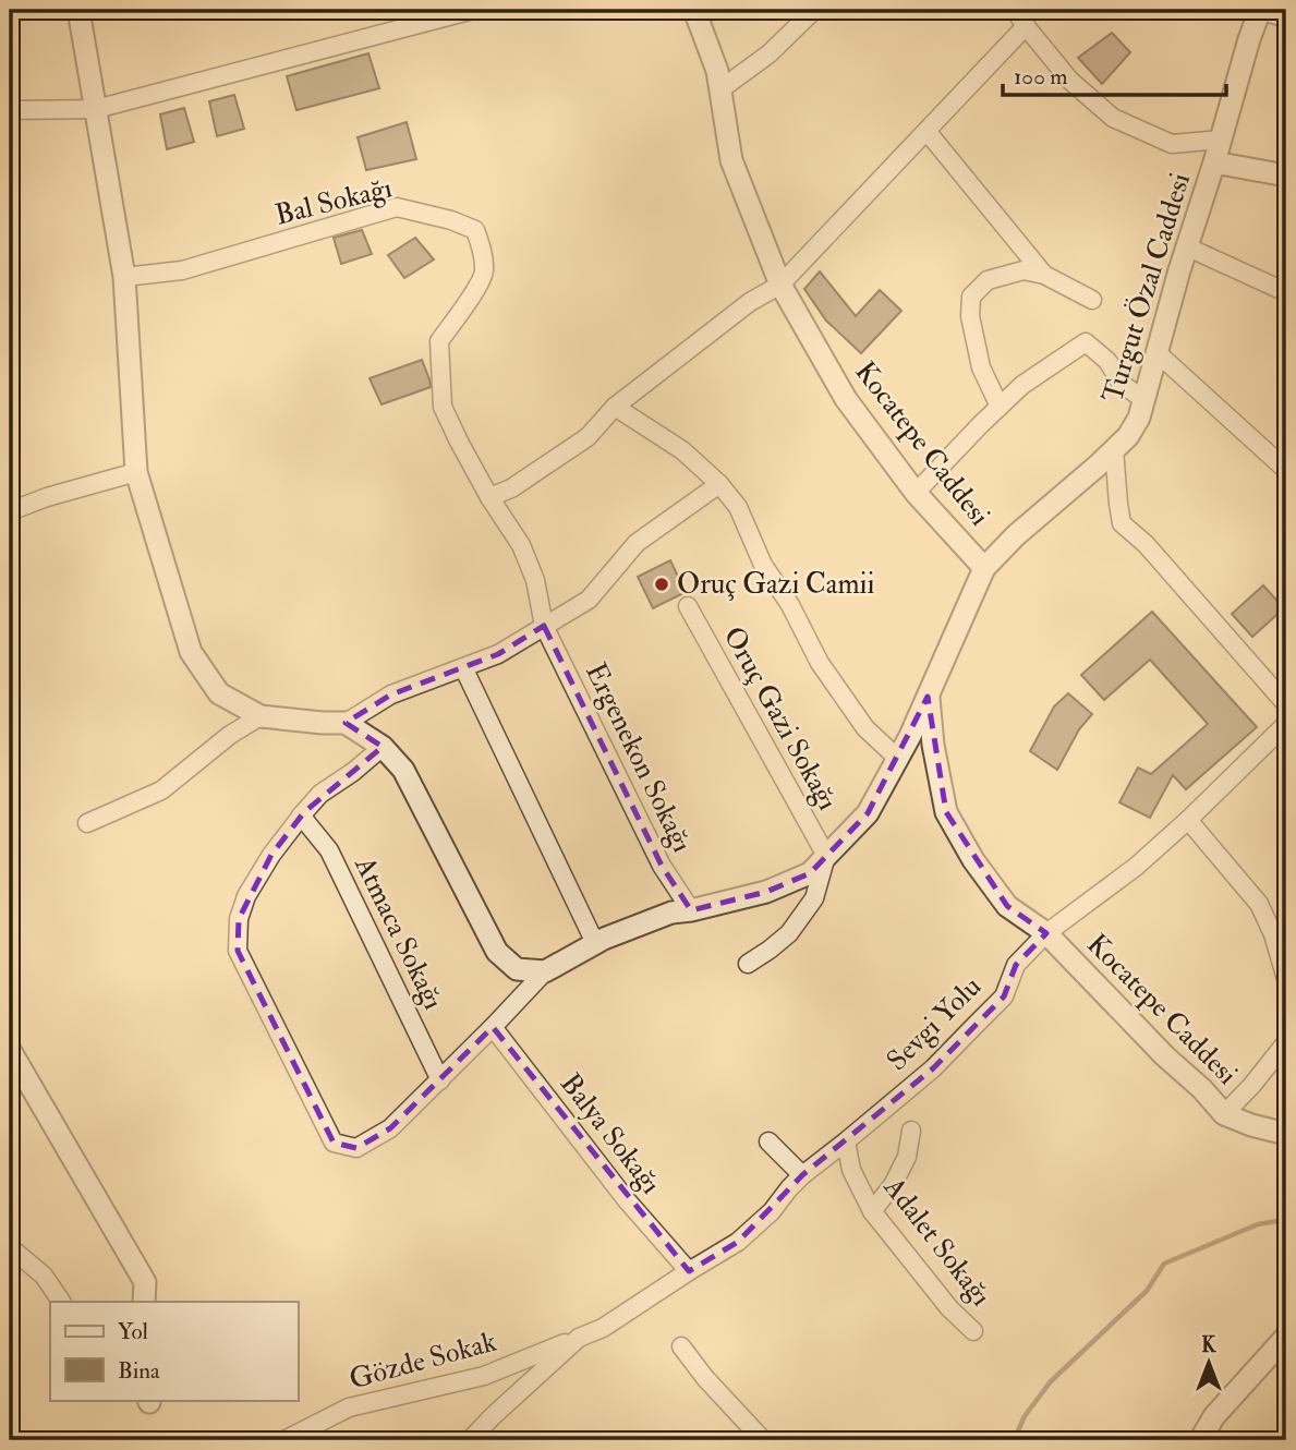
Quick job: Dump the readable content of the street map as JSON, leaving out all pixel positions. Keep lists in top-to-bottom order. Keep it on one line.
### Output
{"streets":{"street":["Bal Sokağı","Turgut Özal Caddesi","Kocatepe Caddesi","Oruç Gazi Sokağı","Ergenekon Sokağı","Atmaca Sokağı","Sevgi Yolu","Balya Sokağı","Adalet Sokağı","Gözde Sokak"]},"crossings":[["Bal Sokağı","Ergenekon Sokağı"],["Turgut Özal Caddesi","Kocatepe Caddesi"],["Turgut Özal Caddesi","Oruç Gazi Sokağı"],["Turgut Özal Caddesi","Ergenekon Sokağı"],["Kocatepe Caddesi","Sevgi Yolu"],["Sevgi Yolu","Balya Sokağı"],["Sevgi Yolu","Adalet Sokağı"],["Sevgi Yolu","Gözde Sokak"]],"places":["Oruç Gazi Camii"],"legend":["Yol","Bina"],"scale_bar":"100 m","north":"top"}
